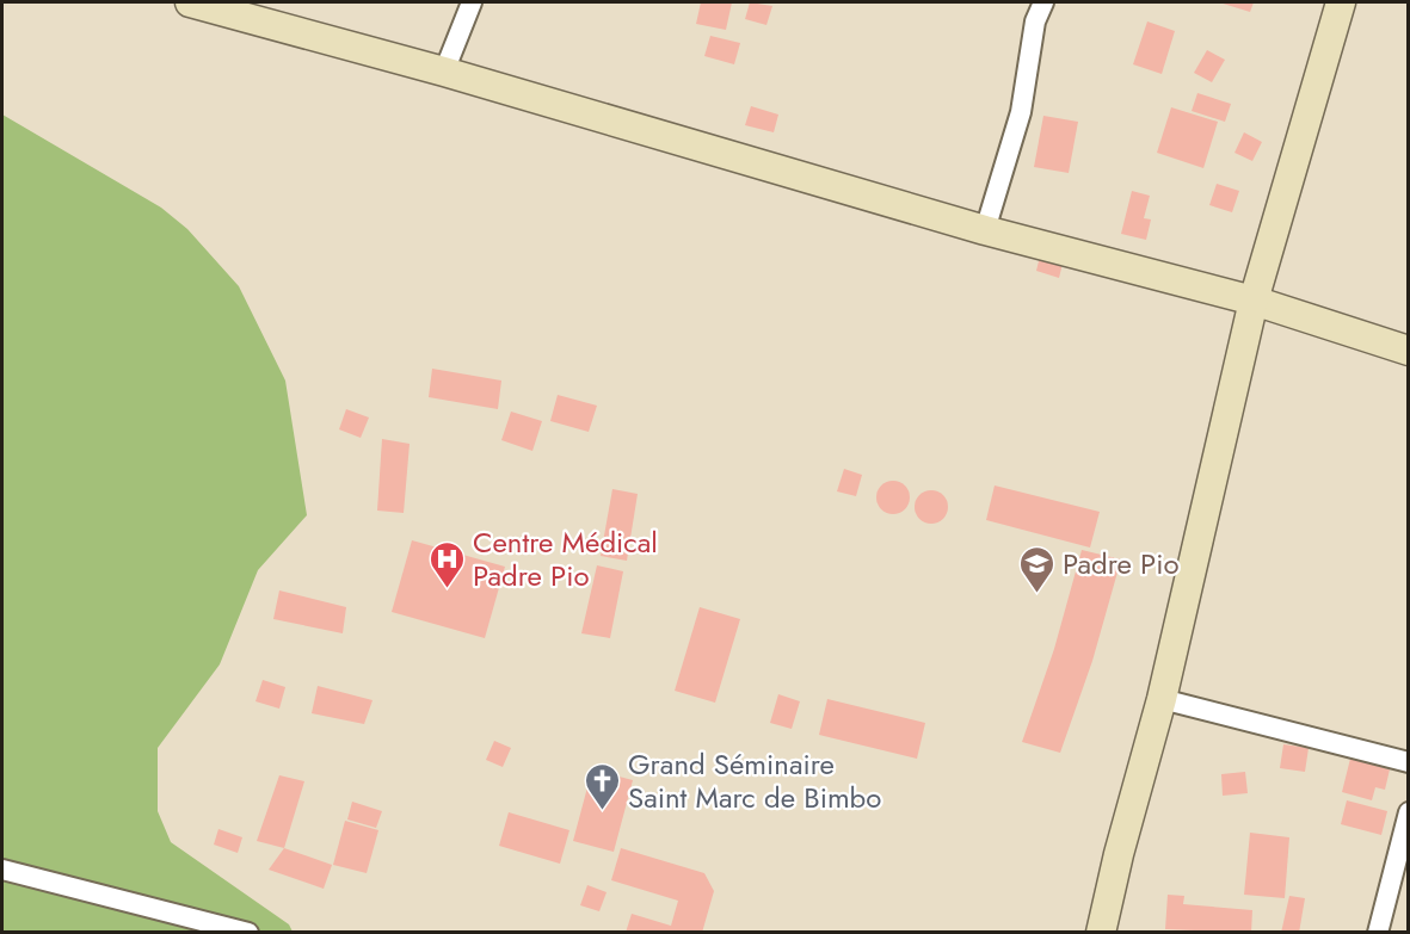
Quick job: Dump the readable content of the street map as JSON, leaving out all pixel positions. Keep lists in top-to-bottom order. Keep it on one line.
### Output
{"places":{"hospital":["Centre Médical Padre Pio"],"school or university":["Padre Pio"],"church":["Grand Séminaire Saint Marc de Bimbo"]}}
